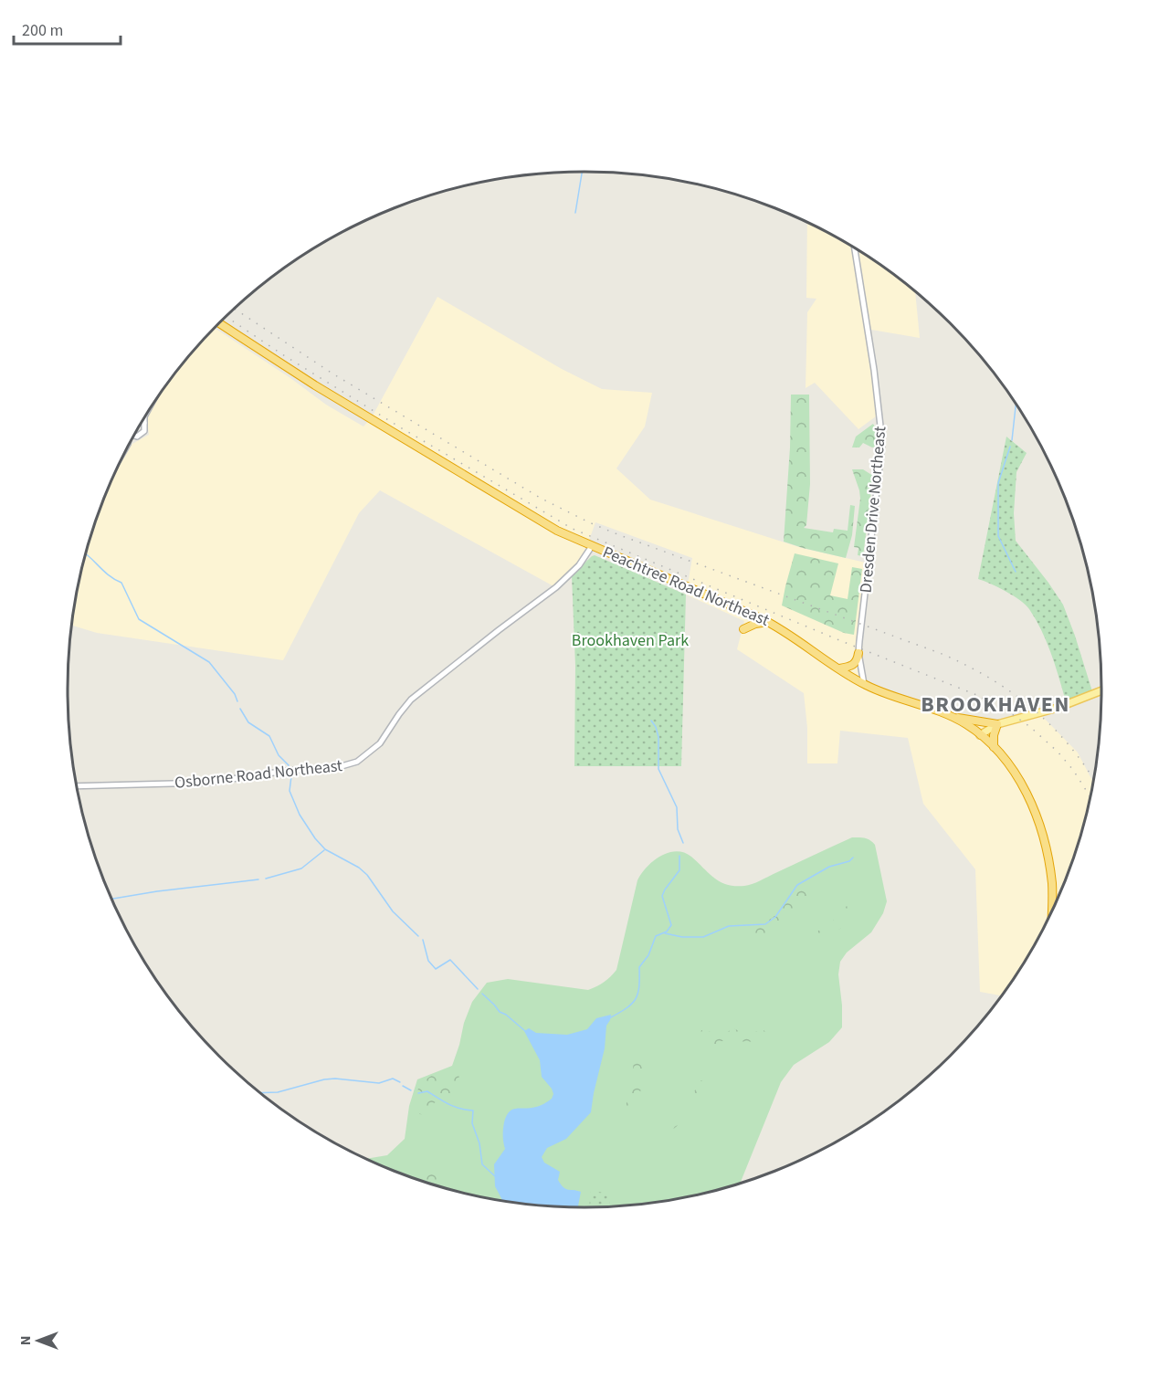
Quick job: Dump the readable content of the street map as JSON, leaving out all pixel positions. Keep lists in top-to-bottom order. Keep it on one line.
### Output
{"streets":{"highway":["Peachtree Road Northeast"],"street":["Dresden Drive Northeast","Osborne Road Northeast"]},"crossings":[["Dresden Drive Northeast","Peachtree Road Northeast"],["Peachtree Road Northeast","Osborne Road Northeast"]],"districts":["BROOKHAVEN"],"parks":["Brookhaven Park"],"scale_bar":"200 m","north":"left"}
